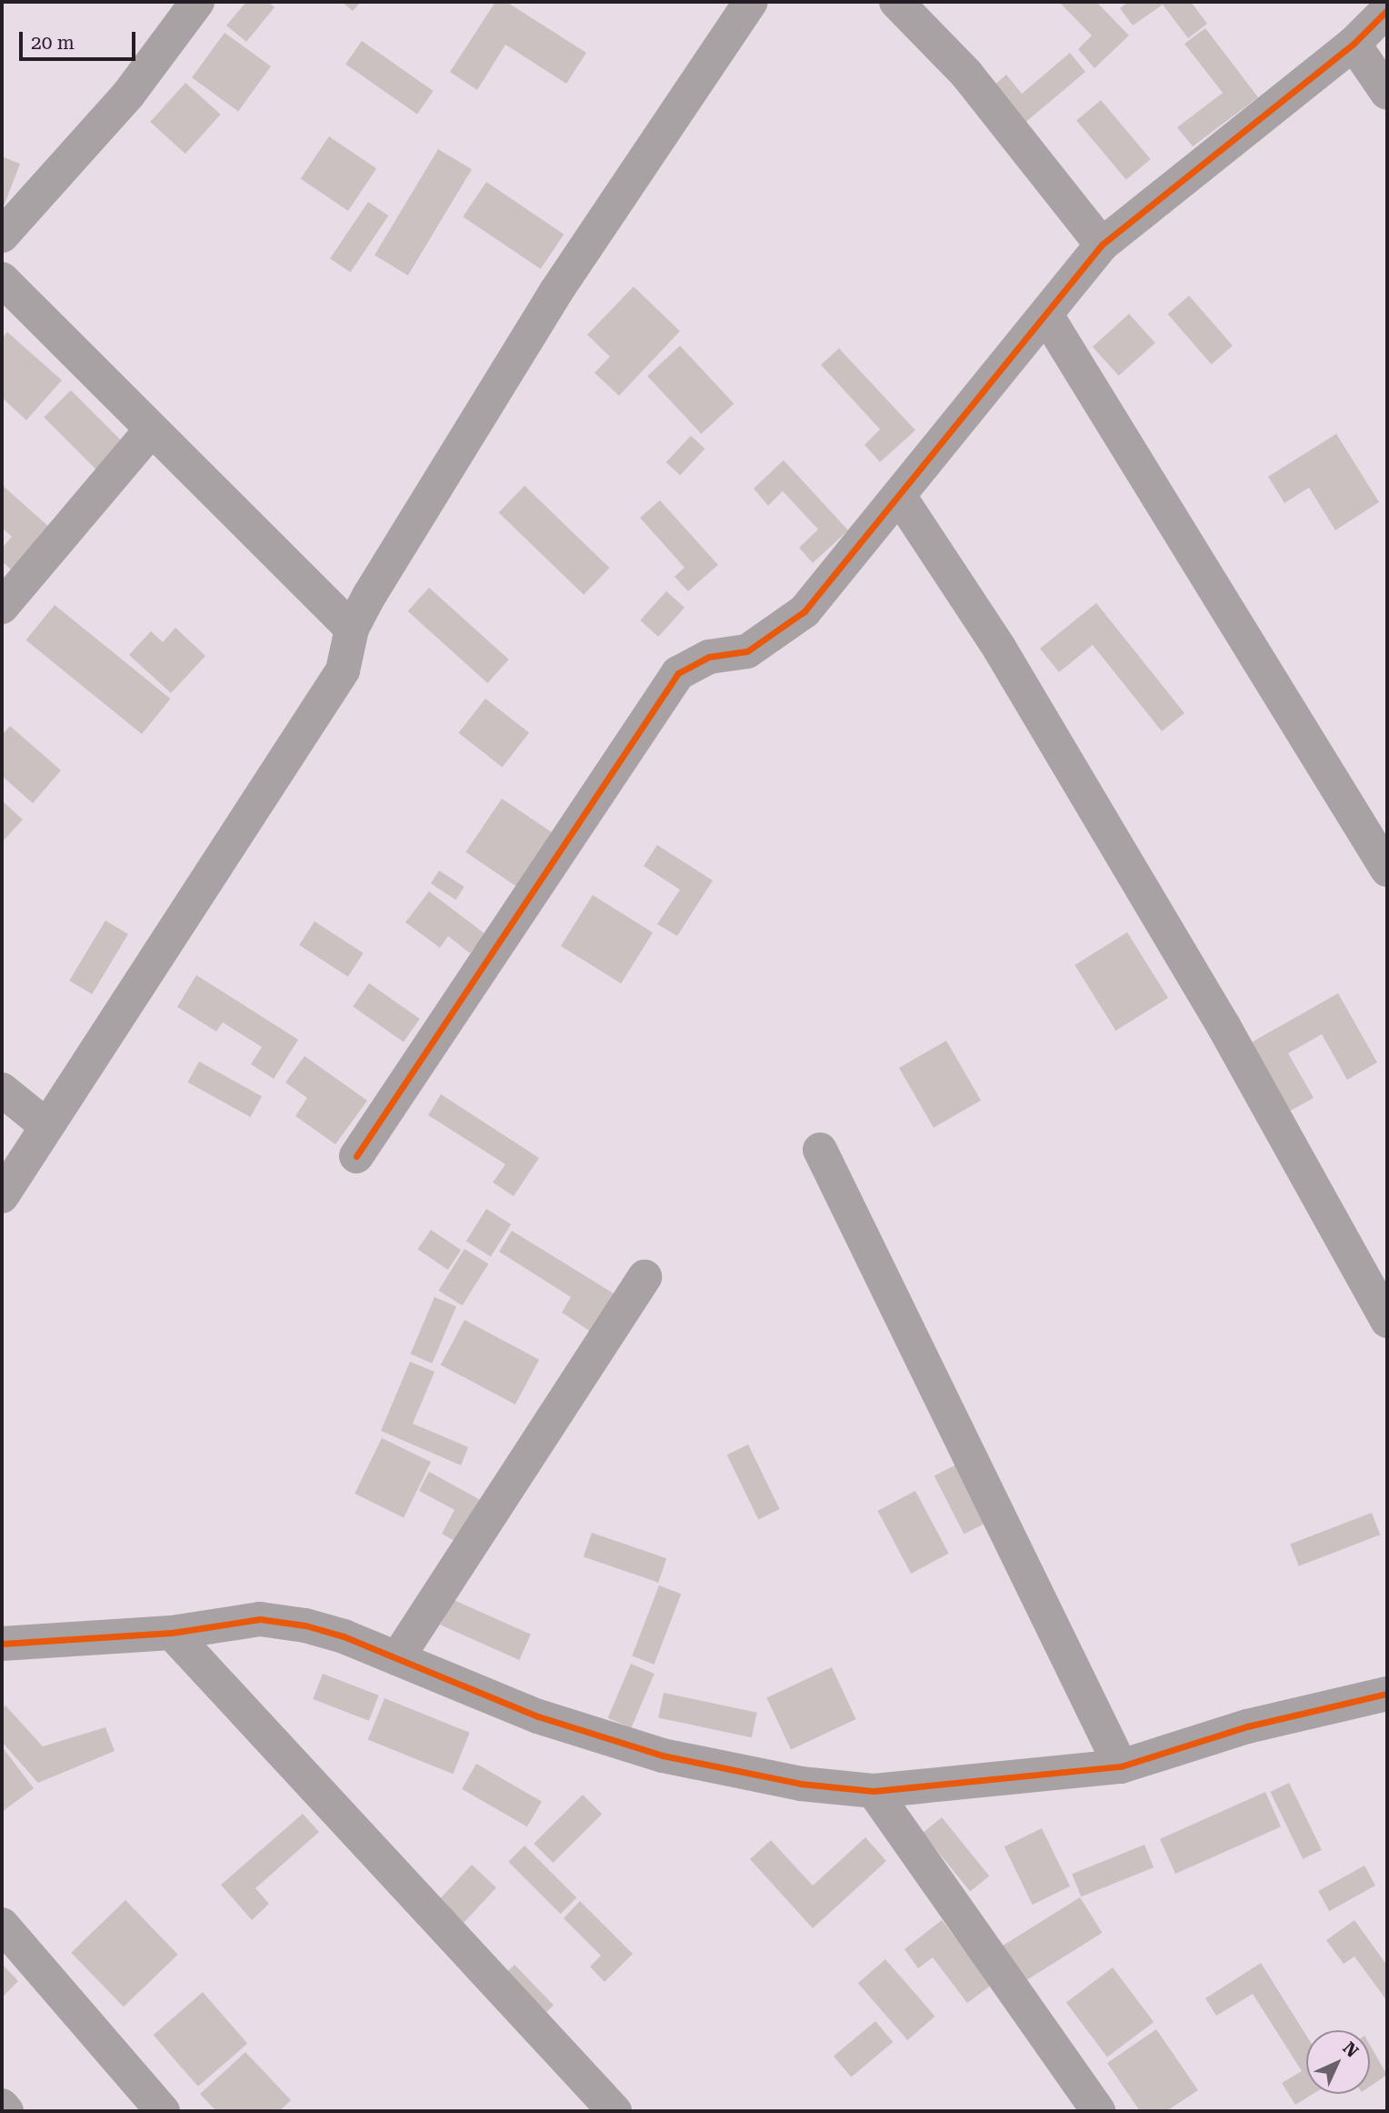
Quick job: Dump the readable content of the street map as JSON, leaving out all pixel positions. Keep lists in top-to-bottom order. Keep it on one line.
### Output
{"scale_bar":"20 m","north":"top right"}
